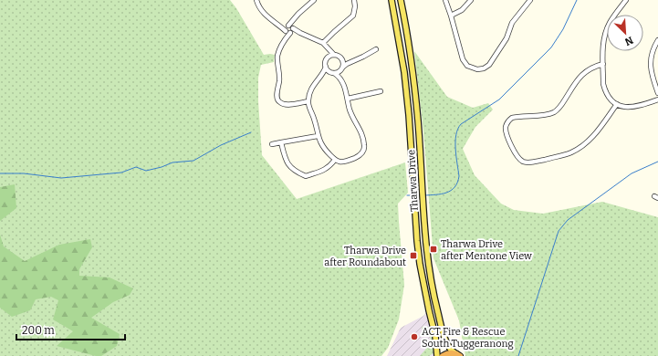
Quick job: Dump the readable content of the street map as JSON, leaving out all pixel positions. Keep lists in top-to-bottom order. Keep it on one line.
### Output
{"streets":{"main road":["Tharwa Drive"]},"places":{"transit":["Tharwa Drive after Mentone View","Tharwa Drive after Roundabout"],"other":["ACT Fire & Rescue South Tuggeranong"]},"scale_bar":"200 m","north":"bottom right"}
